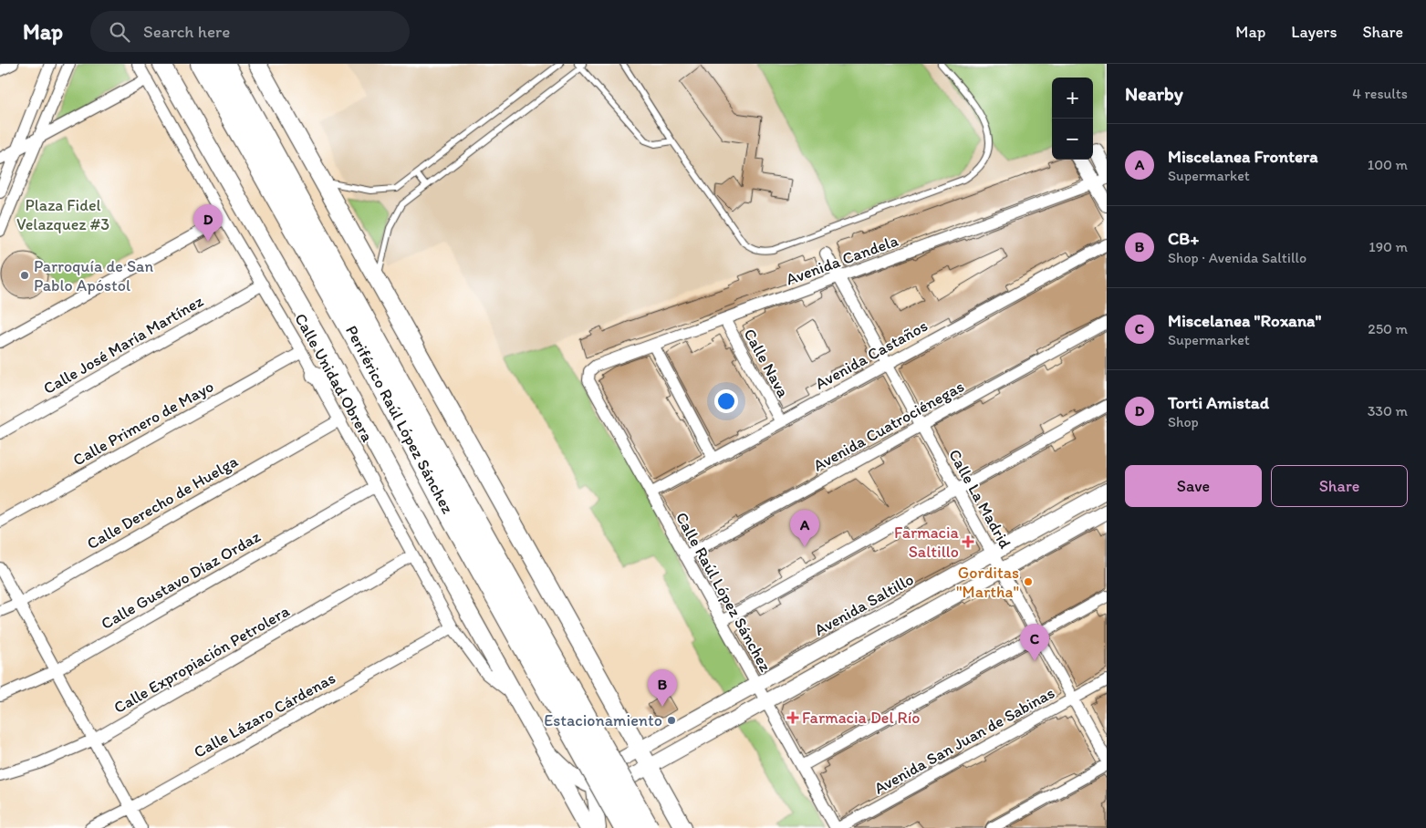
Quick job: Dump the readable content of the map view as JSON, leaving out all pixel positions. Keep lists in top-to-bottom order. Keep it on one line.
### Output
{"streets":{"highway":["Periférico Raúl López Sánchez"],"street":["Avenida Candela","Calle José María Martínez","Avenida Castaños","Calle Nava","Calle Unidad Obrera","Calle Primero de Mayo","Avenida Cuatrociénegas","Calle La Madrid","Calle Derecho de Huelga","Calle Gustavo Díaz Ordaz","Calle Raúl López Sánchez","Avenida Saltillo","Calle Expropiación Petrolera","Calle Lázaro Cárdenas","Avenida San Juan de Sabinas"]},"crossings":[["Avenida Candela","Calle Nava"],["Avenida Candela","Calle La Madrid"],["Avenida Candela","Calle Raúl López Sánchez"],["Calle José María Martínez","Calle Unidad Obrera"],["Avenida Castaños","Calle Nava"],["Avenida Castaños","Calle La Madrid"],["Avenida Castaños","Calle Raúl López Sánchez"],["Calle Unidad Obrera","Periférico Raúl López Sánchez"],["Calle Unidad Obrera","Calle Primero de Mayo"],["Calle Unidad Obrera","Calle Derecho de Huelga"],["Calle Unidad Obrera","Calle Gustavo Díaz Ordaz"],["Calle Unidad Obrera","Calle Expropiación Petrolera"],["Calle Unidad Obrera","Calle Lázaro Cárdenas"],["Avenida Cuatrociénegas","Calle La Madrid"],["Avenida Cuatrociénegas","Calle Raúl López Sánchez"],["Calle La Madrid","Avenida Saltillo"],["Calle La Madrid","Avenida San Juan de Sabinas"],["Calle Raúl López Sánchez","Avenida Saltillo"],["Calle Raúl López Sánchez","Avenida San Juan de Sabinas"]],"parks":["Plaza Fidel Velazquez #3"],"places":{"other":["Parroquía de San Pablo Apóstol","Gorditas \"Martha\"","Estacionamiento"],"health":["Farmacia Saltillo","Farmacia Del Río"]},"page":{"header":"Map","search":"Search here","nav":["Map","Layers","Share"],"heading":["Nearby","4 results"],"map_buttons":["+","−"],"list":[{"mark":"A","name":"Miscelanea Frontera","note":"Supermarket","value":"100 m"},{"mark":"B","name":"CB+","note":"Shop · Avenida Saltillo","value":"190 m"},{"mark":"C","name":"Miscelanea \"Roxana\"","note":"Supermarket","value":"250 m"},{"mark":"D","name":"Torti Amistad","note":"Shop","value":"330 m"}],"pins":["D","A","C","B"],"buttons":["Save","Share"]}}
